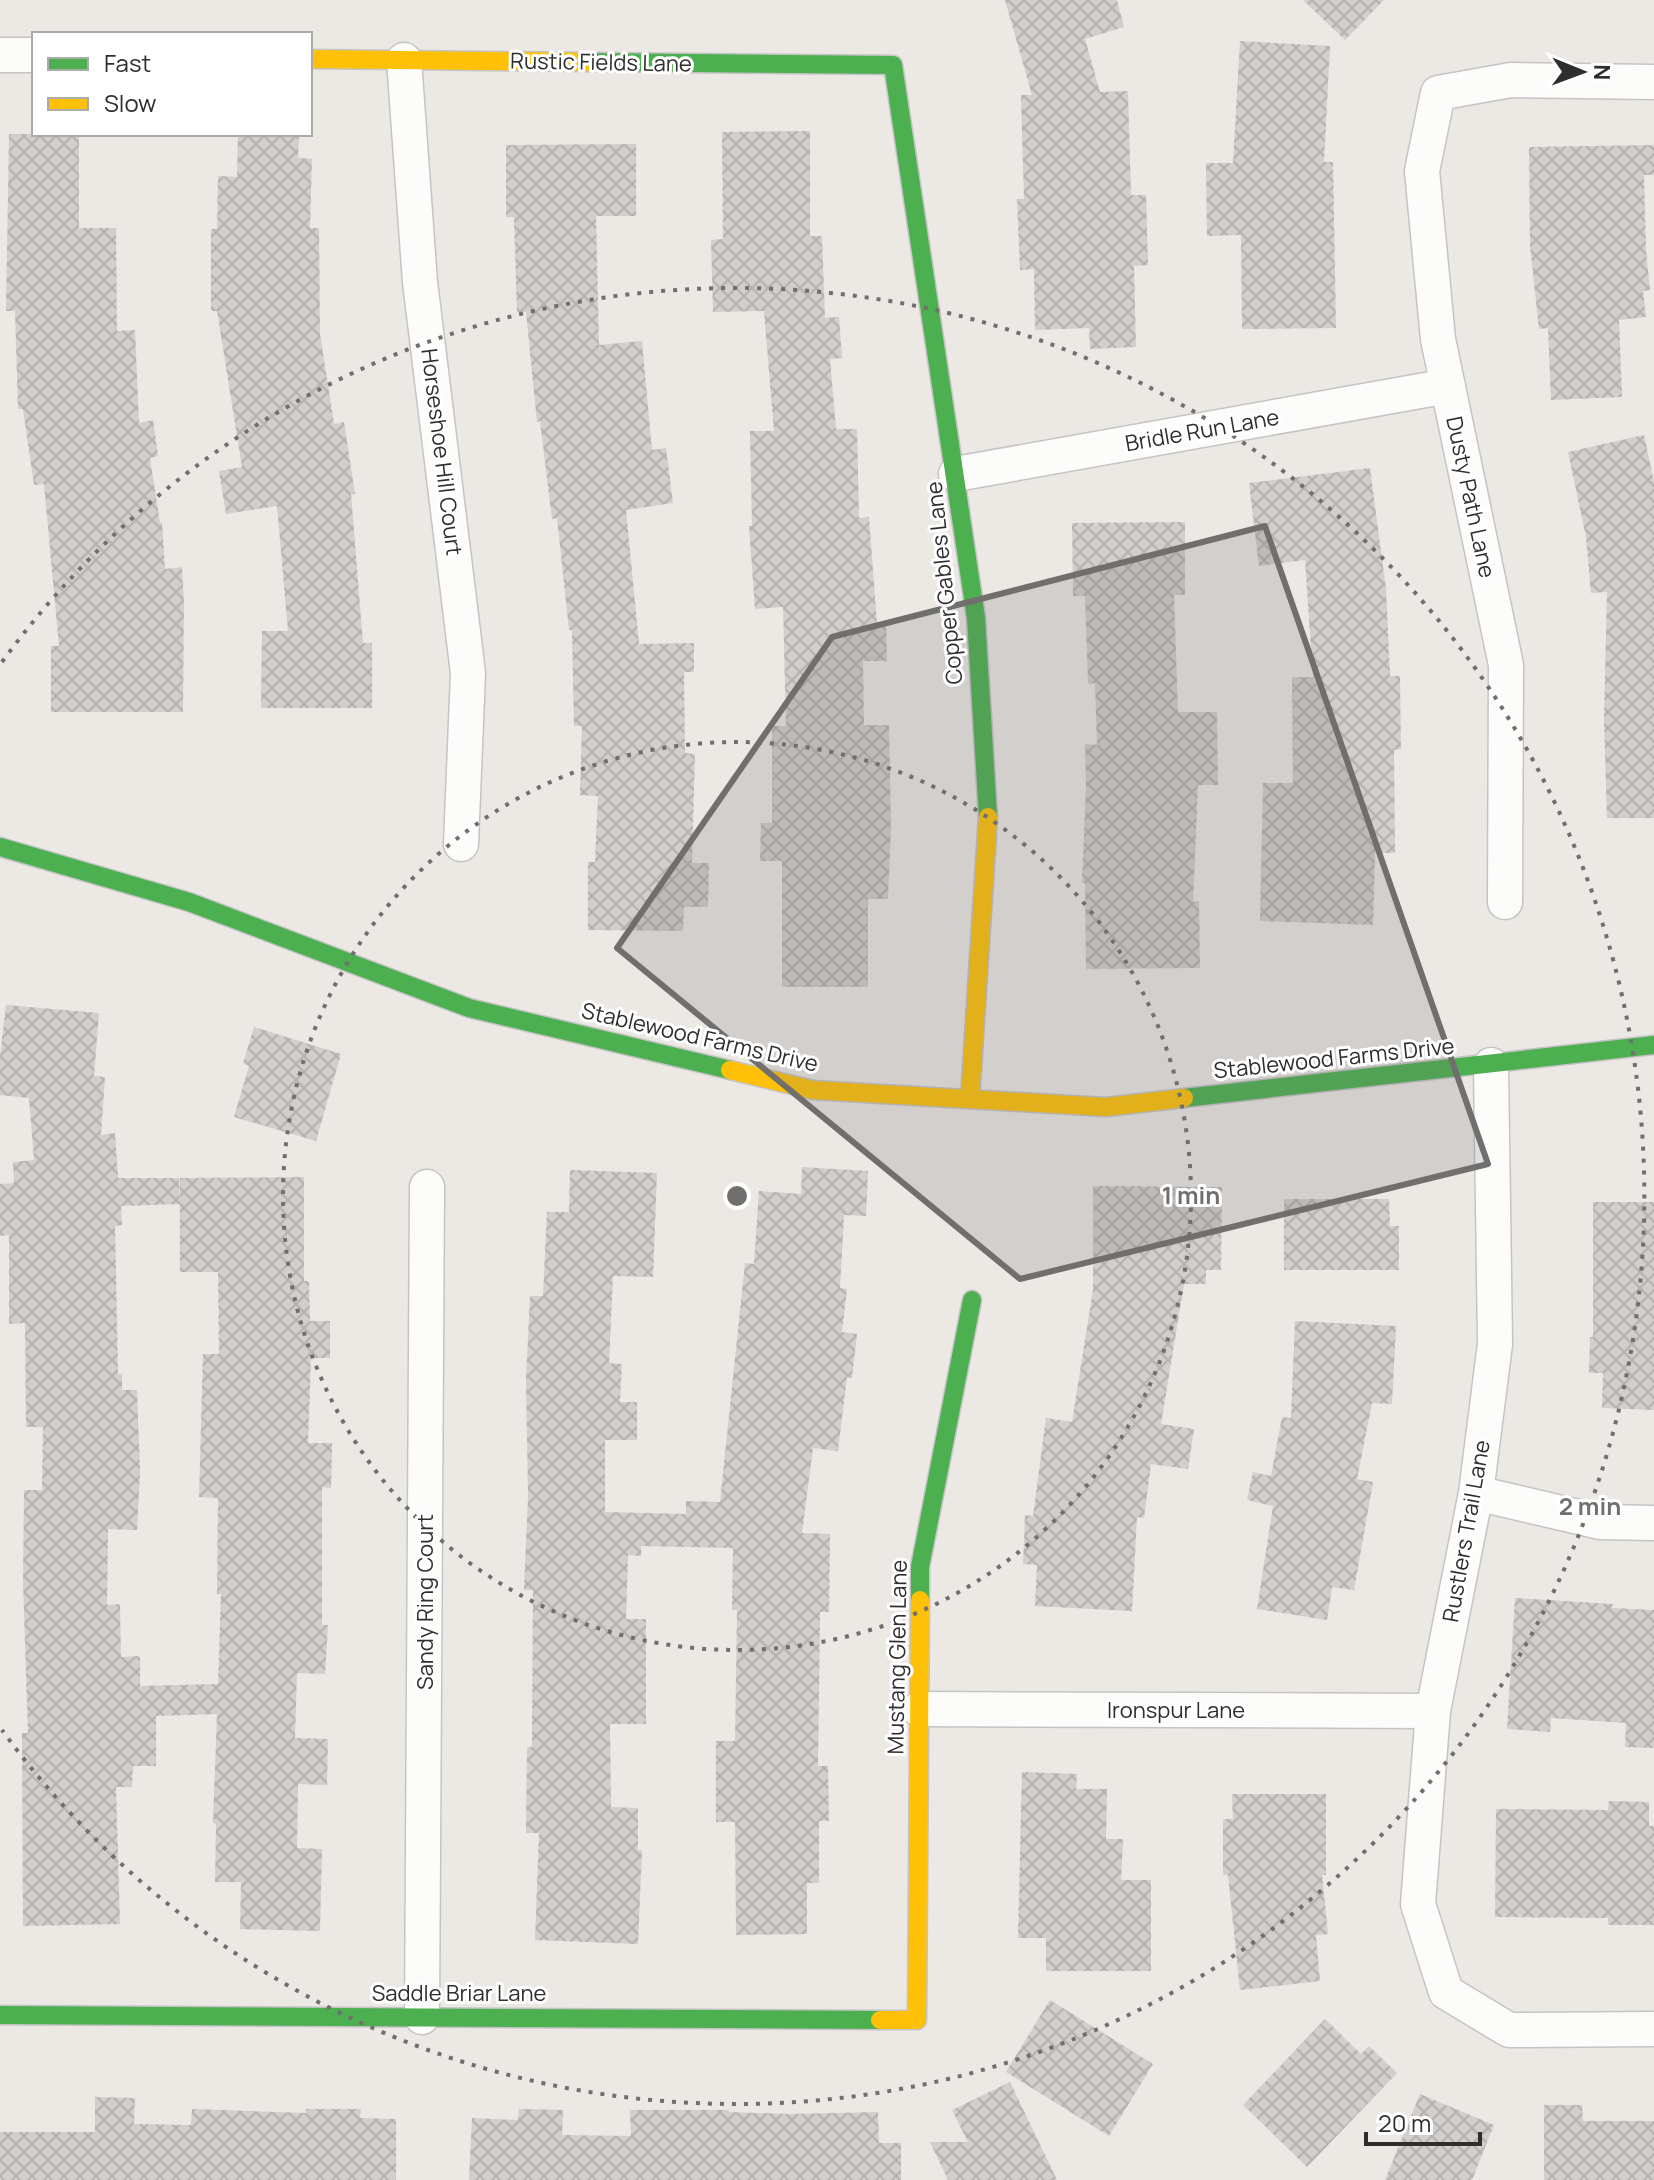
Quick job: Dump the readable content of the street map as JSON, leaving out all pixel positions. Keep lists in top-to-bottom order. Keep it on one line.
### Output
{"streets":{"street":["Rustic Fields Lane","Bridle Run Lane","Horseshoe Hill Court","Dusty Path Lane","Copper Gables Lane","Stablewood Farms Drive","Rustlers Trail Lane","Sandy Ring Court","Mustang Glen Lane","Ironspur Lane","Saddle Briar Lane"]},"crossings":[["Rustic Fields Lane","Horseshoe Hill Court"],["Rustic Fields Lane","Copper Gables Lane"],["Bridle Run Lane","Dusty Path Lane"],["Bridle Run Lane","Copper Gables Lane"],["Copper Gables Lane","Stablewood Farms Drive"],["Stablewood Farms Drive","Rustlers Trail Lane"],["Rustlers Trail Lane","Ironspur Lane"],["Sandy Ring Court","Saddle Briar Lane"],["Mustang Glen Lane","Ironspur Lane"],["Mustang Glen Lane","Saddle Briar Lane"]],"legend":["Fast","Slow"],"scale_bar":"20 m","north":"right","rings":["1 min","2 min"]}
